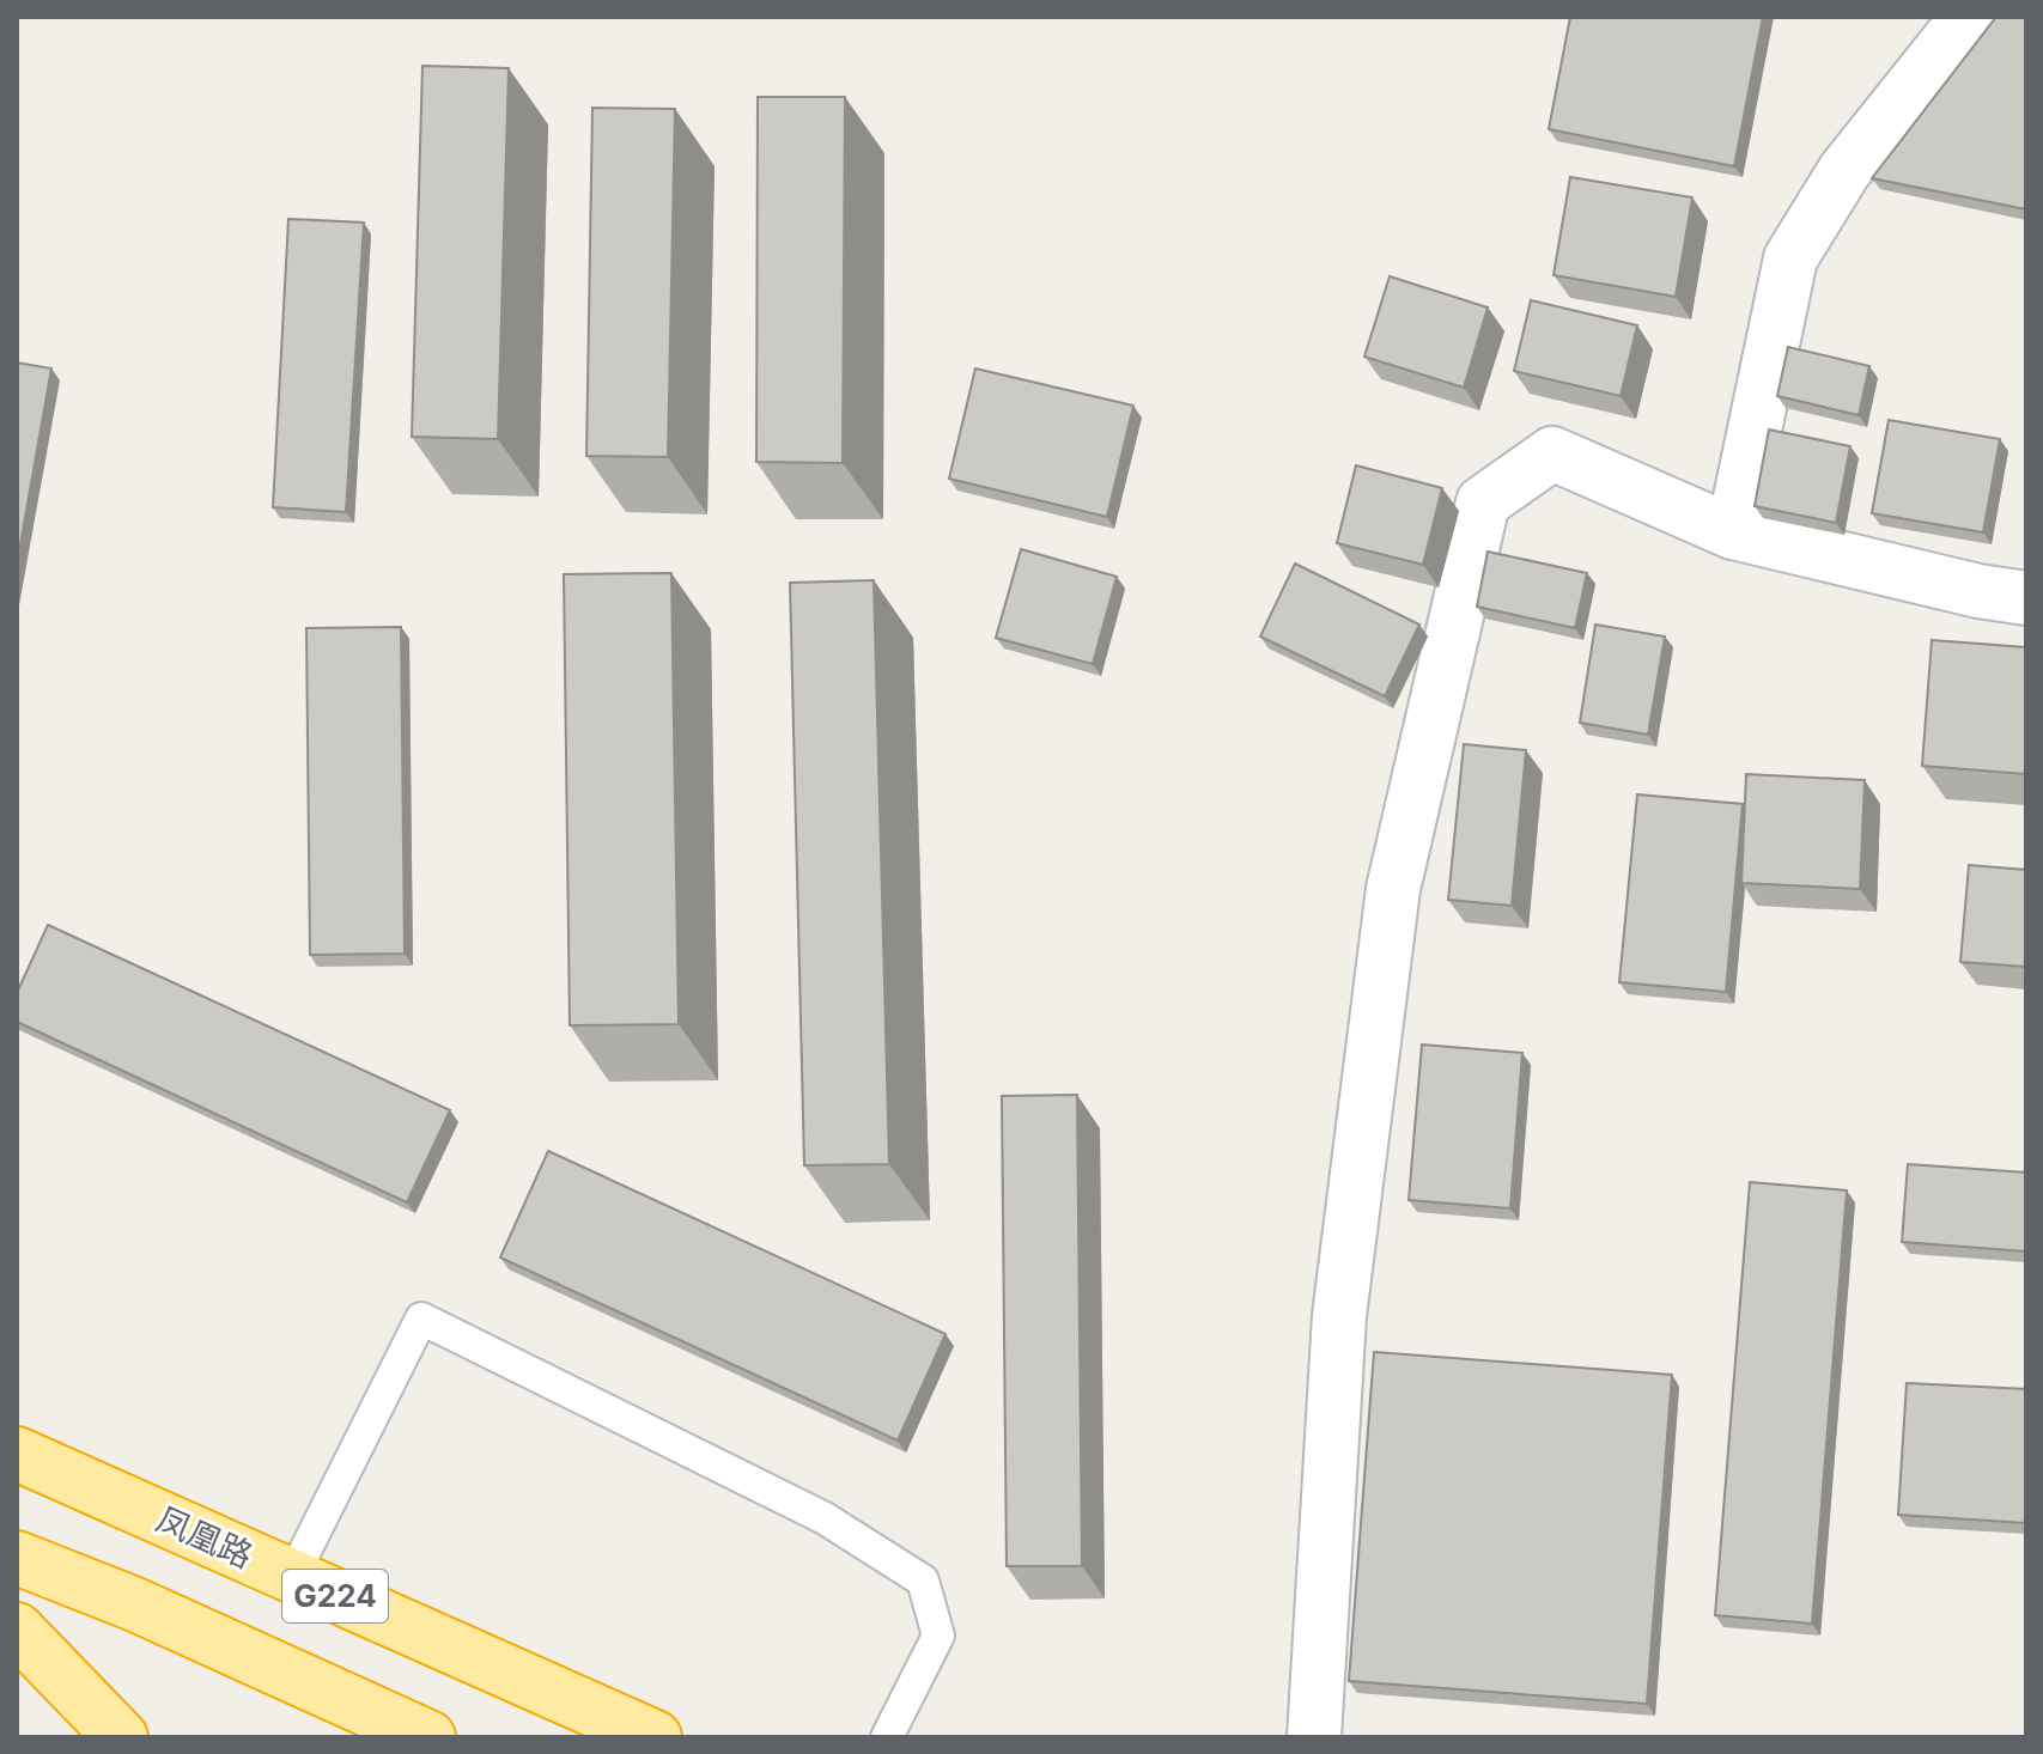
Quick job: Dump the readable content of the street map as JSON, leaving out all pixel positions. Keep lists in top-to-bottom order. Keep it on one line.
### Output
{"streets":{"highway":["凤凰路","G224"]}}
